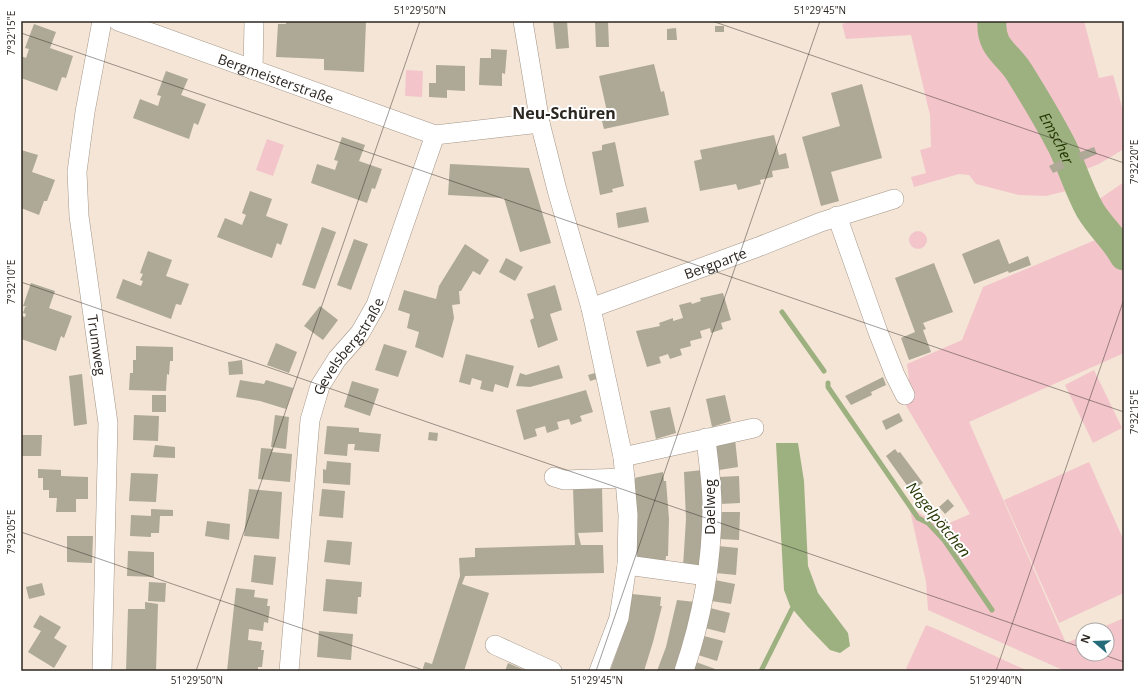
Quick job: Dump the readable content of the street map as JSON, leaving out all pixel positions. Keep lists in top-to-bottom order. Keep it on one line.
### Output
{"streets":{"street":["Bergmeisterstraße","Bergparte","Trumweg","Gevelsbergstraße","Daelweg"]},"crossings":[["Bergmeisterstraße","Gevelsbergstraße"]],"districts":["Neu-Schüren"],"water":["Emscher","Nagelpötchen"],"north":"left","coordinates":["51°29'50\"N","51°29'45\"N","7°32'15\"E","7°32'20\"E","7°32'10\"E","7°32'05\"E","51°29'40\"N"]}
